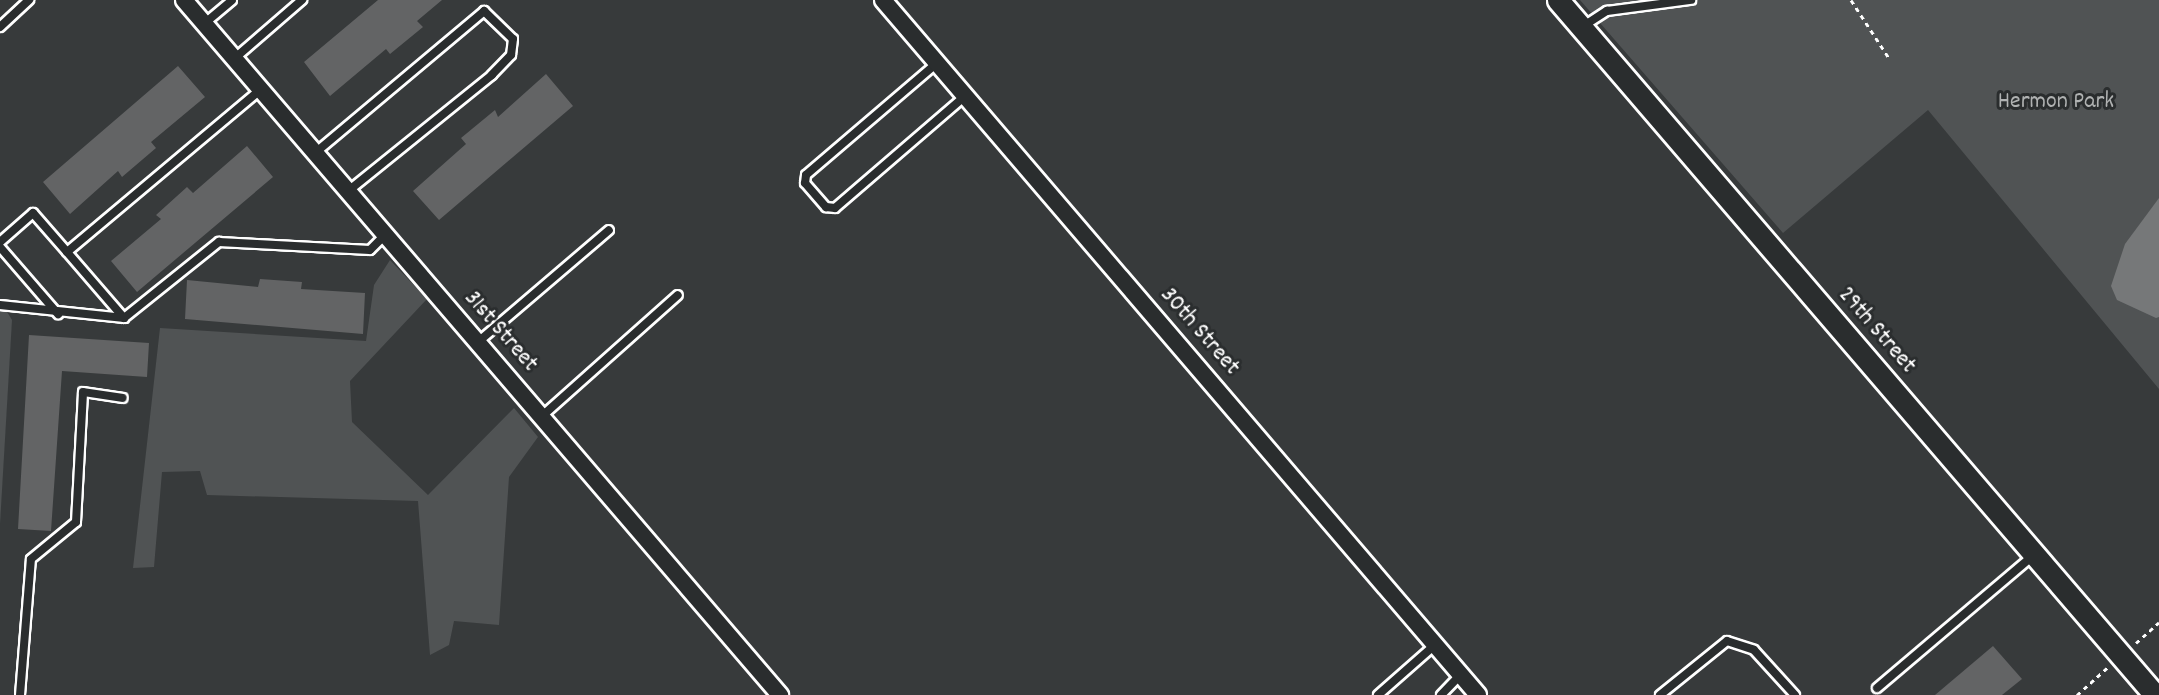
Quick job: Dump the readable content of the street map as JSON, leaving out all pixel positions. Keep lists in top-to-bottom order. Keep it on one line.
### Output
{"streets":{"street":["29th Street","31st Street","30th Street"]},"parks":["Hermon Park"]}
